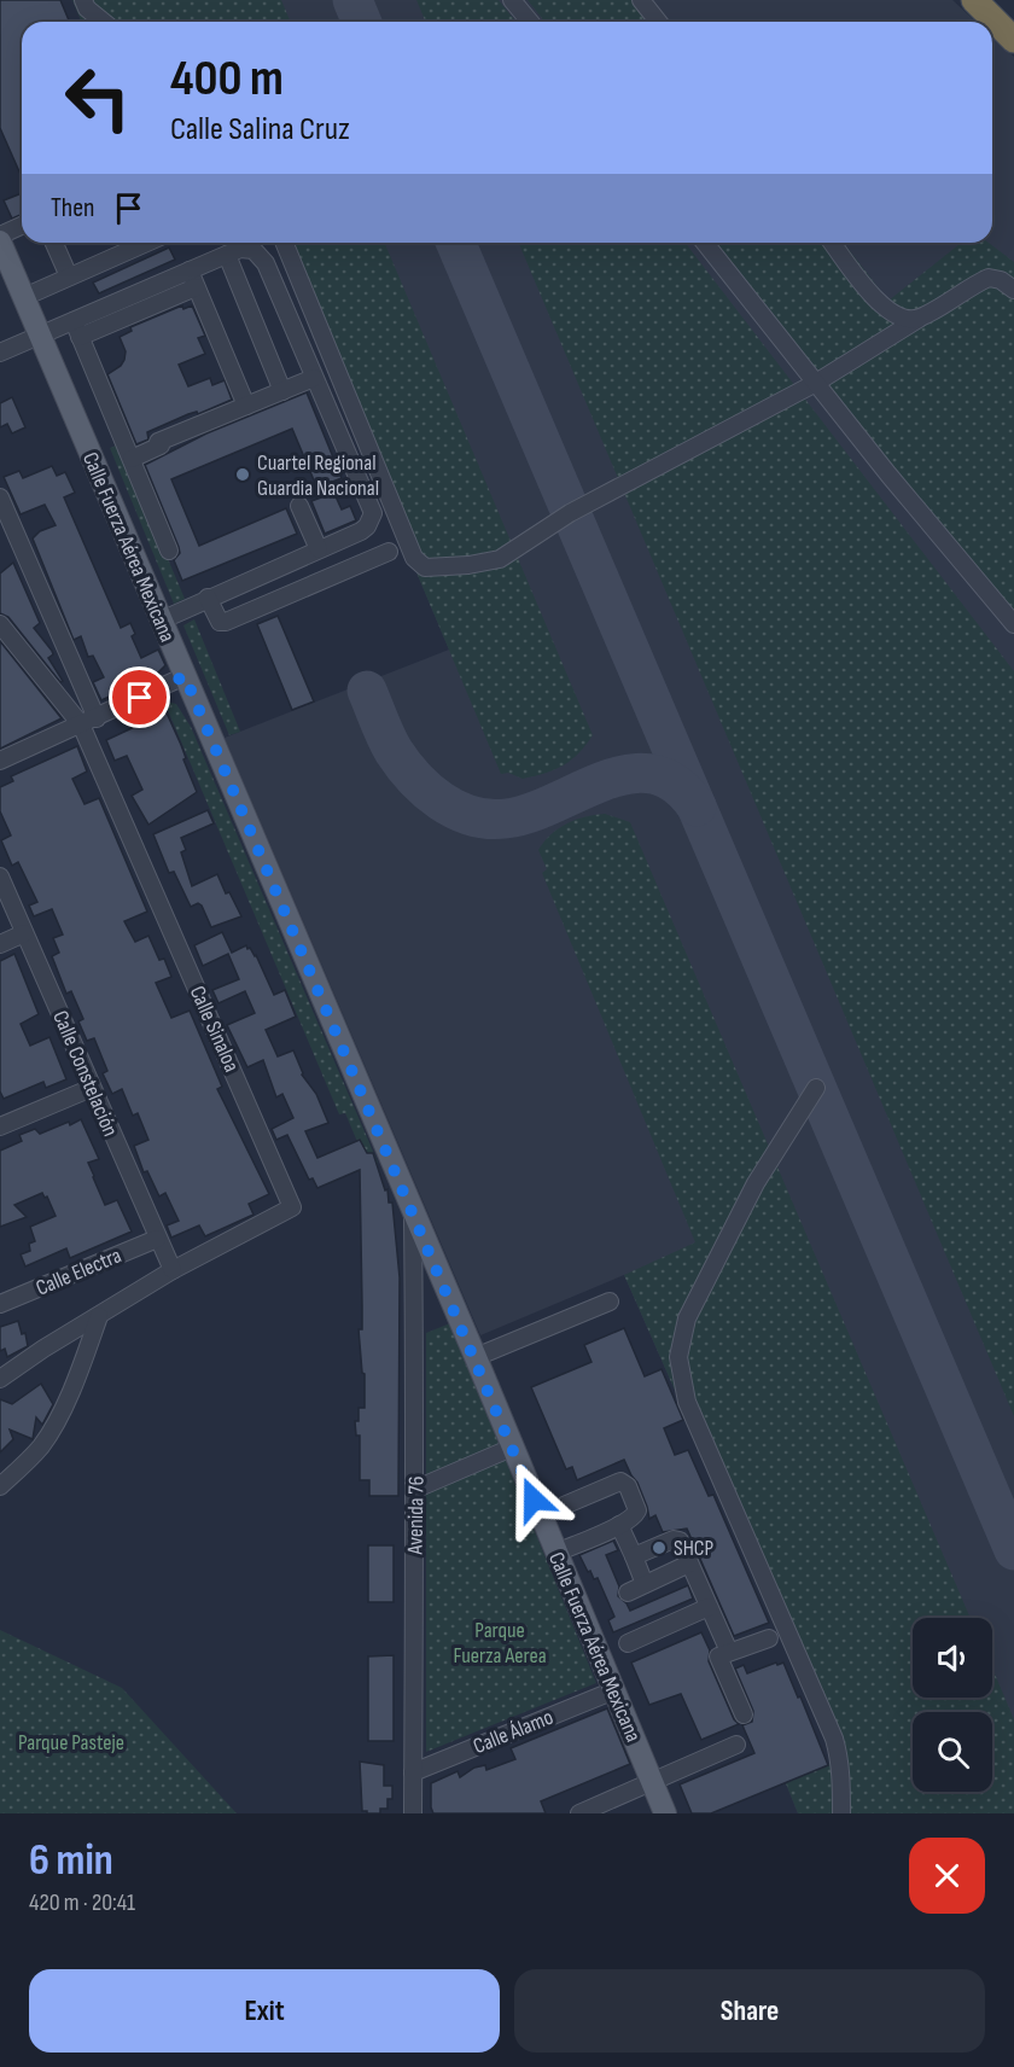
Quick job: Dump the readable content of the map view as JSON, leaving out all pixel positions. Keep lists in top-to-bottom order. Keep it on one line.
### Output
{"streets":{"main road":["Calle Fuerza Aérea Mexicana"],"street":["Calle Sinaloa","Calle Constelación","Calle Electra","Avenida 76","Calle Álamo"]},"crossings":[["Calle Fuerza Aérea Mexicana","Avenida 76"],["Calle Fuerza Aérea Mexicana","Calle Álamo"],["Calle Sinaloa","Calle Constelación"],["Calle Constelación","Calle Electra"],["Avenida 76","Calle Álamo"]],"parks":["Parque Fuerza Aerea","Parque Pasteje"],"places":["Cuartel Regional Guardia Nacional","SHCP"],"page":{"turn":["400 m","Calle Salina Cruz"],"then":"Then","heading":["6 min","420 m · 20:41"],"buttons":["Exit","Share"]}}
